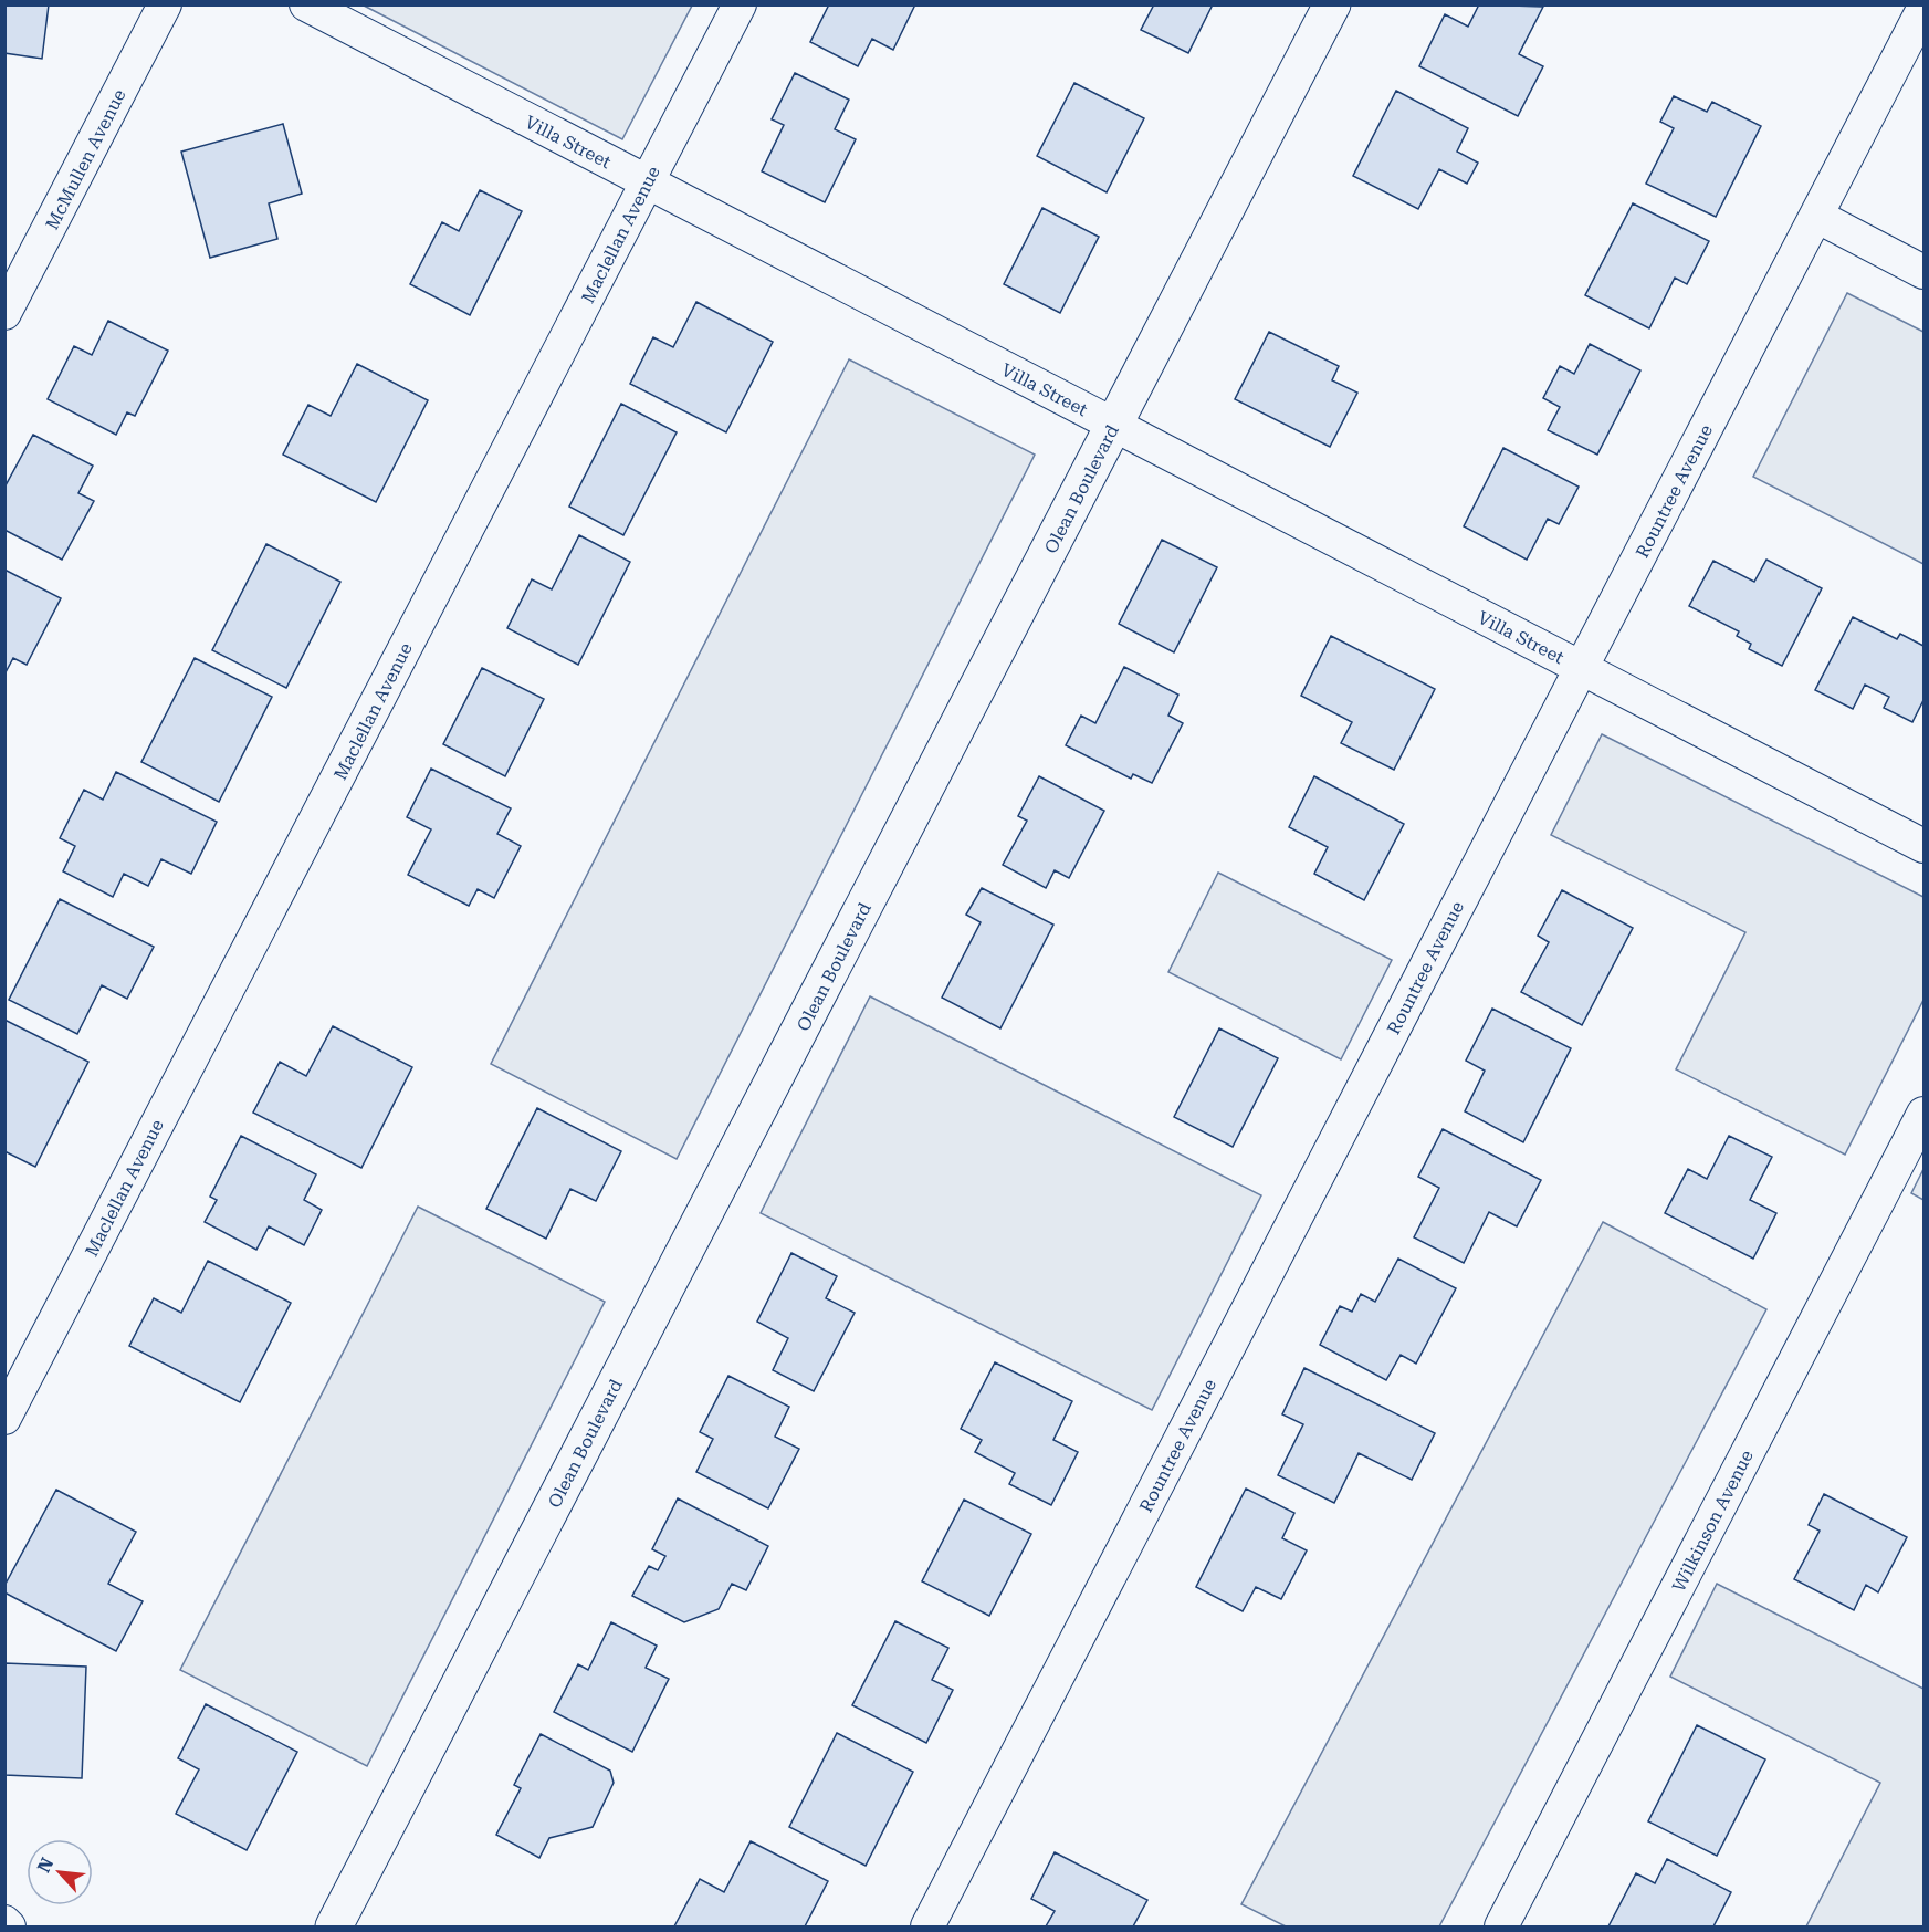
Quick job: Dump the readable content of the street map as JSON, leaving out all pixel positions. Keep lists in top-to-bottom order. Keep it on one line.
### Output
{"streets":{"street":["Villa Street","McMullen Avenue","Maclellan Avenue","Olean Boulevard","Rountree Avenue","Wilkinson Avenue"]},"crossings":[["Villa Street","Maclellan Avenue"],["Villa Street","Olean Boulevard"],["Villa Street","Rountree Avenue"]],"north":"top left"}
